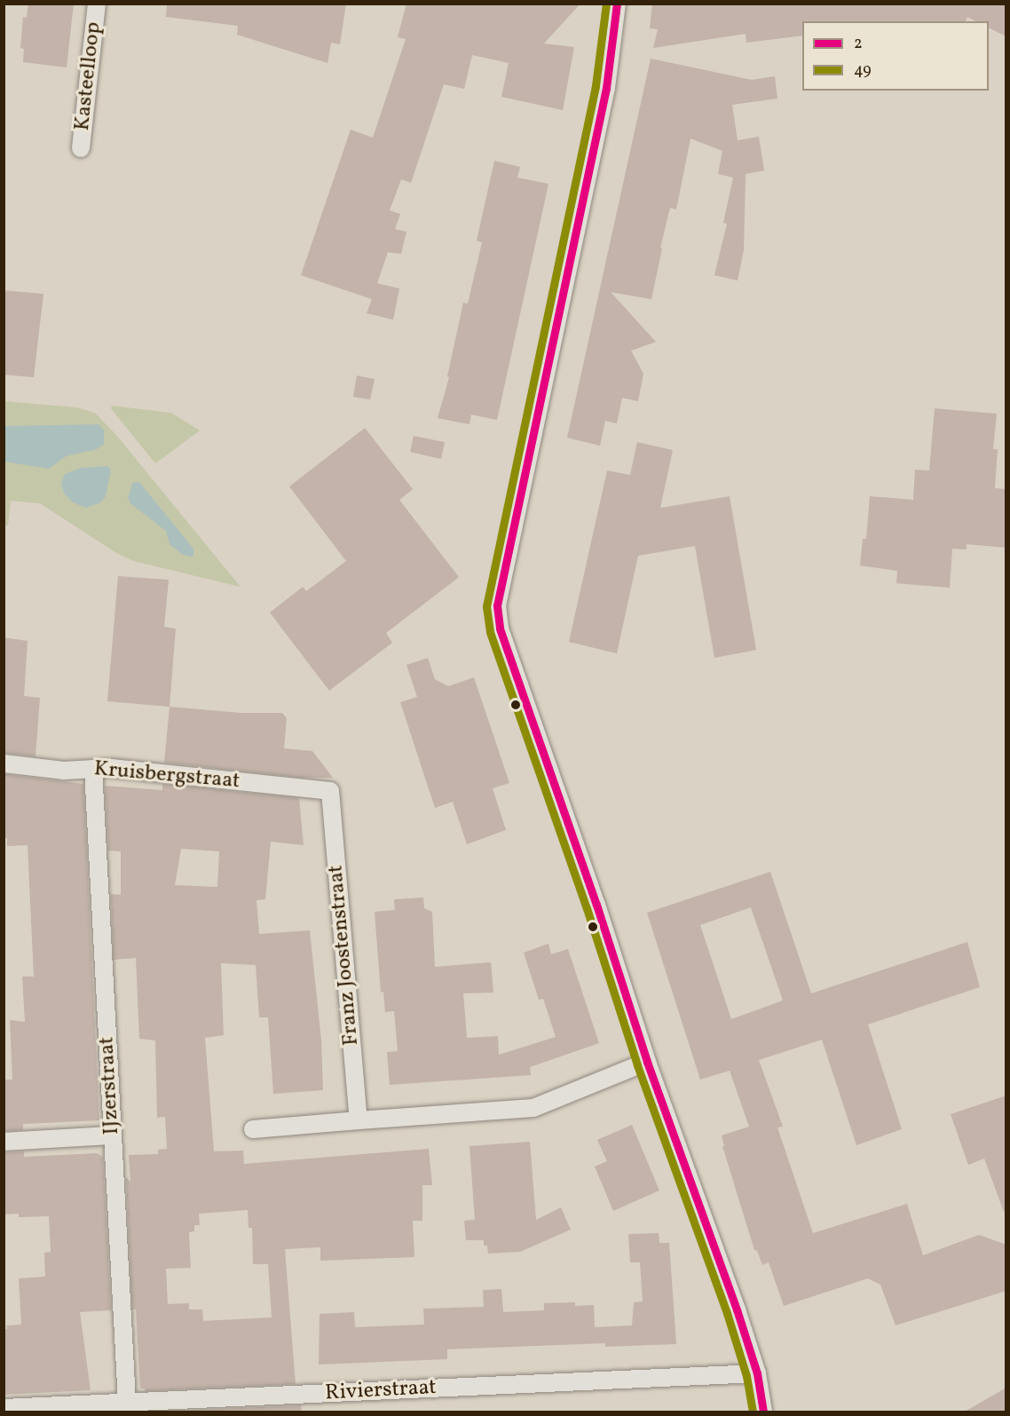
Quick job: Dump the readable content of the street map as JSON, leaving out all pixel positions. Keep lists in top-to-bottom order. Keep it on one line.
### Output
{"streets":{"street":["Kasteelloop","Kruisbergstraat","Franz Joostenstraat","IJzerstraat","Rivierstraat"]},"crossings":[["Kruisbergstraat","Franz Joostenstraat"],["Kruisbergstraat","IJzerstraat"],["IJzerstraat","Rivierstraat"]],"lines":["transit line 2","transit line 49"],"legend":["2","49"]}
